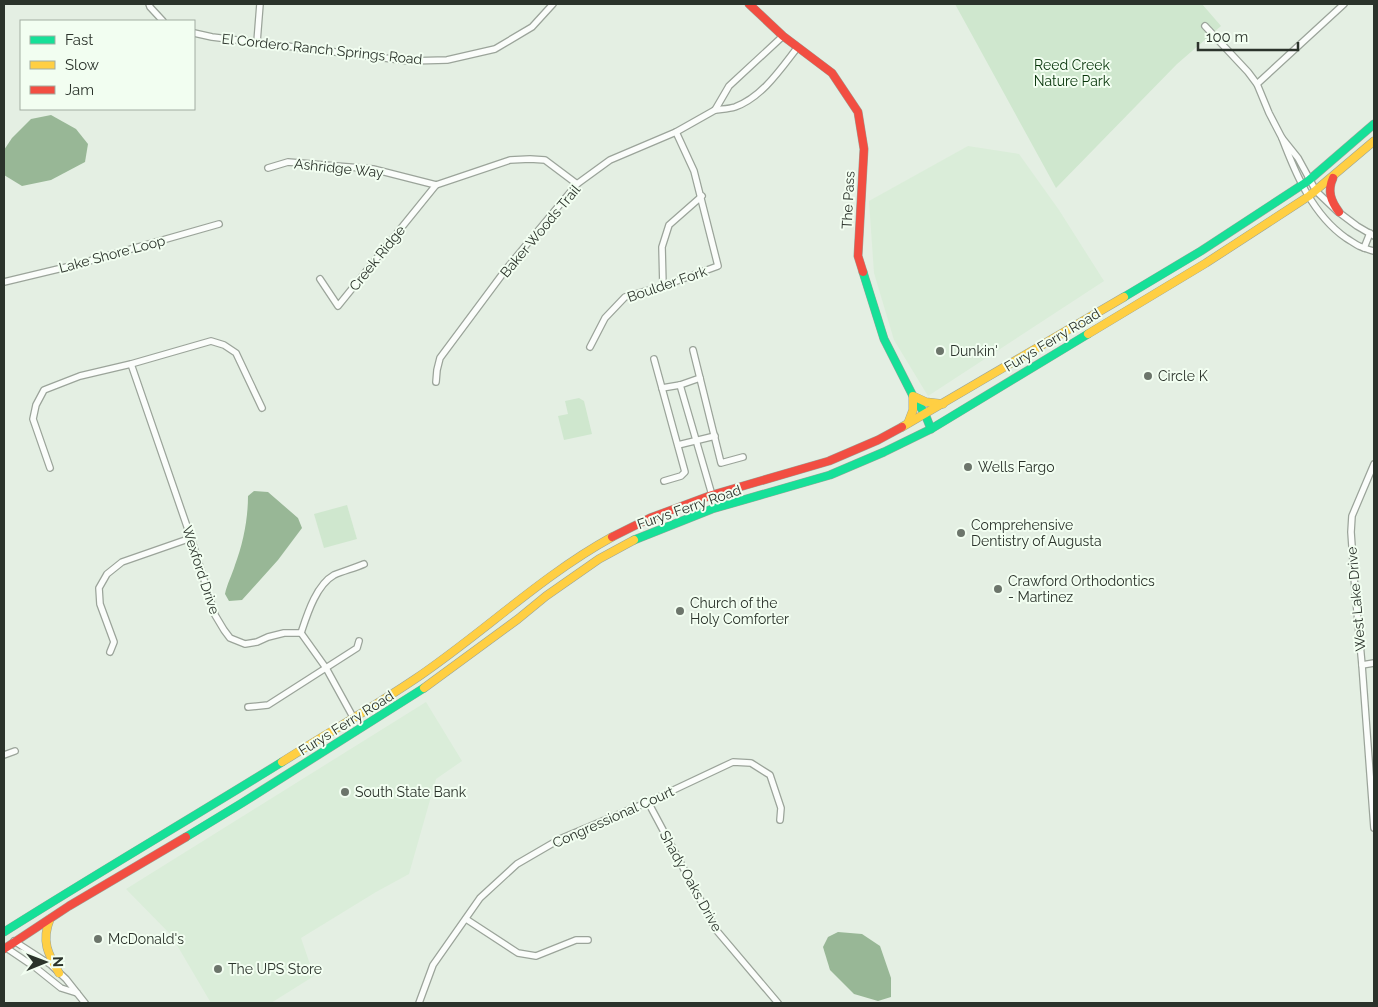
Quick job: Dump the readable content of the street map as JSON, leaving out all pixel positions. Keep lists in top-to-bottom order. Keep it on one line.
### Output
{"streets":{"main road":["The Pass","Furys Ferry Road"],"street":["El Cordero Ranch Springs Road","Ashridge Way","Baker Woods Trail","Lake Shore Loop","Creek Ridge","Boulder Fork","Wexford Drive","West Lake Drive","Congressional Court","Shady Oaks Drive"]},"crossings":[["Ashridge Way","Creek Ridge"],["The Pass","Baker Woods Trail"],["The Pass","Furys Ferry Road"],["Baker Woods Trail","Boulder Fork"],["Congressional Court","Shady Oaks Drive"]],"parks":["Reed Creek Nature Park"],"places":["Dunkin'","Circle K","Wells Fargo","Comprehensive Dentistry of Augusta","Crawford Orthodontics - Martinez","Church of the Holy Comforter","South State Bank","McDonald's","The UPS Store"],"legend":["Fast","Slow","Jam"],"scale_bar":"100 m","north":"right"}
